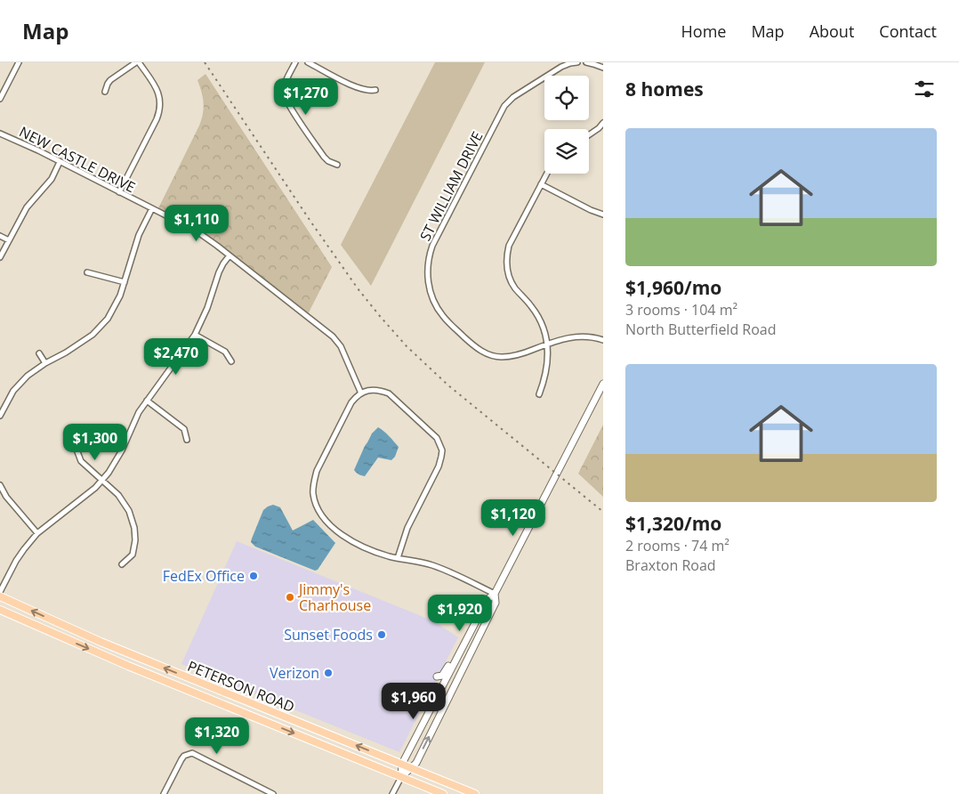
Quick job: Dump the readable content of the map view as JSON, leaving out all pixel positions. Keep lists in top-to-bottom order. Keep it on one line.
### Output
{"streets":{"main road":["PETERSON ROAD"],"street":["NEW CASTLE DRIVE","ST WILLIAM DRIVE"]},"places":["FedEx Office","Jimmy's Charhouse","Sunset Foods","Verizon"],"page":{"header":"Map","nav":["Home","Map","About","Contact"],"heading":"8 homes","price":["$1,270","$1,110","$2,470","$1,300","$1,120","$1,920","$1,960","$1,320"],"list":[{"name":"$1,960/mo","note":"3 rooms · 104 m² · North Butterfield Road"},{"name":"$1,320/mo","note":"2 rooms · 74 m² · Braxton Road"}]}}
